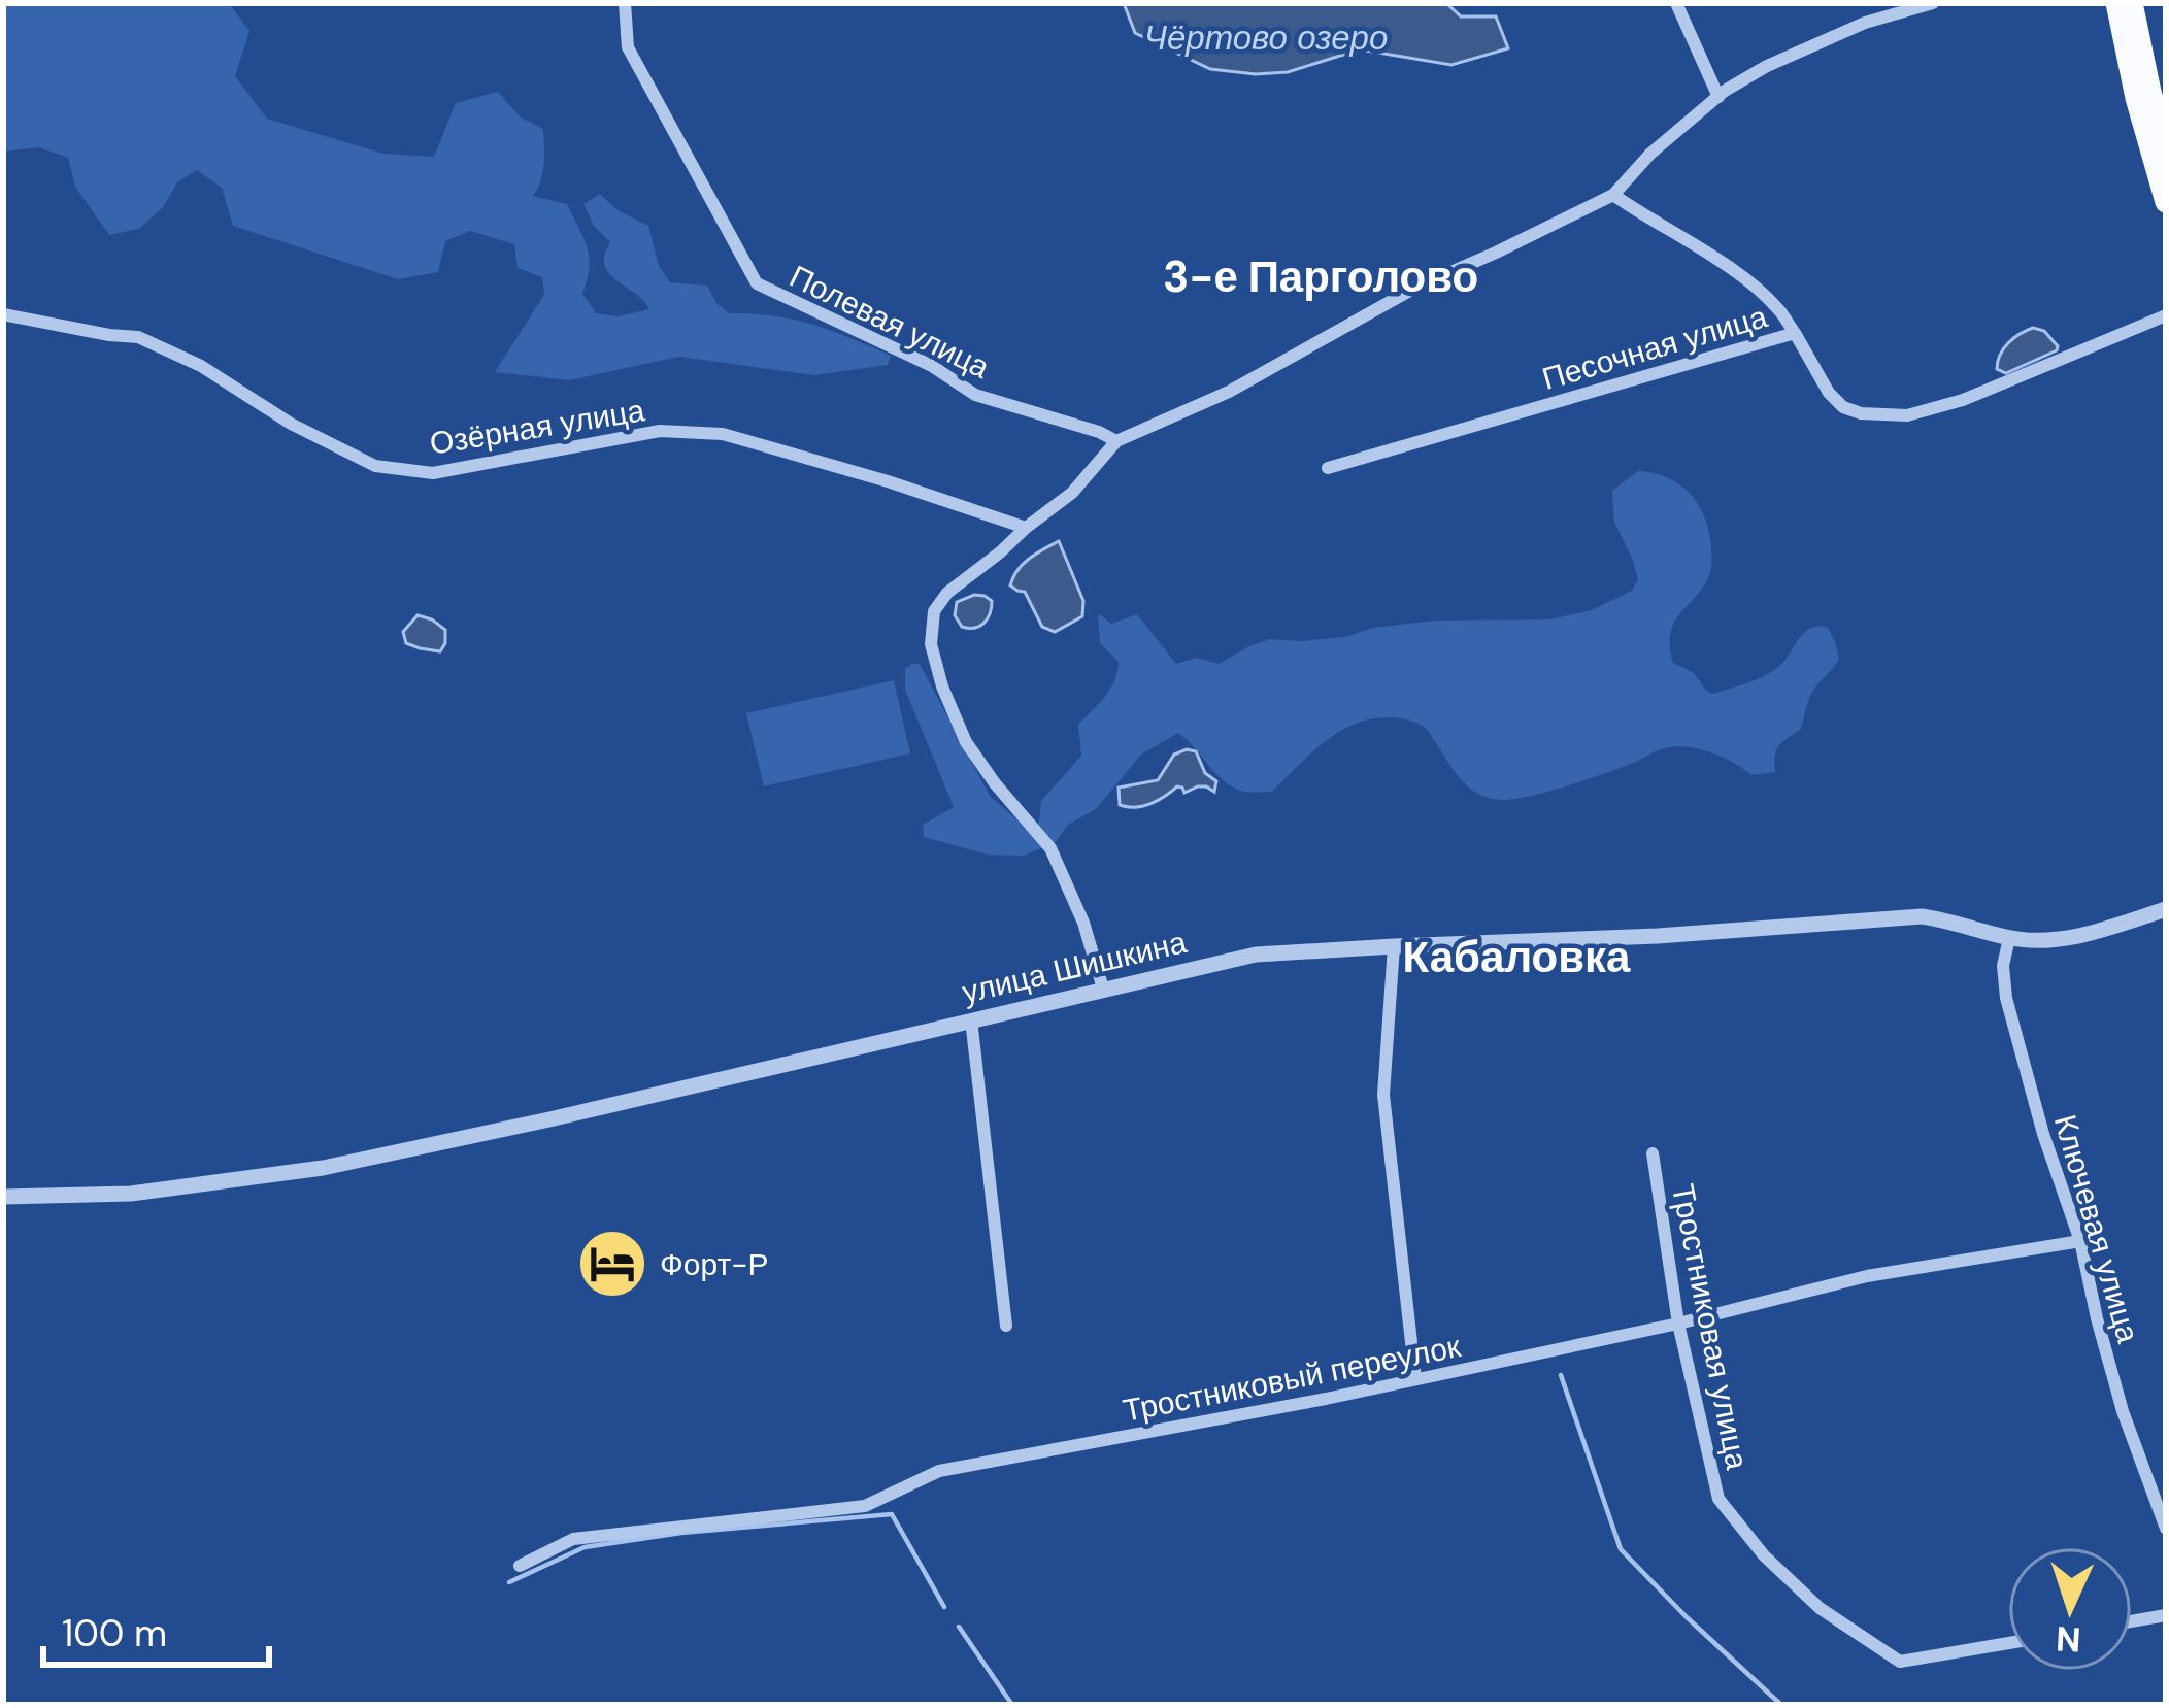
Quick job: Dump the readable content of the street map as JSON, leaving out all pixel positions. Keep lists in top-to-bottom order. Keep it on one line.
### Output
{"streets":{"street":["Полевая улица","Песочная улица","Озёрная улица","улица Шишкина","Ключевая улица","Тростниковая улица","Тростниковый переулок"]},"crossings":[["улица Шишкина","Ключевая улица"],["Ключевая улица","Тростниковый переулок"],["Тростниковая улица","Тростниковый переулок"]],"districts":["3-е Парголово","Кабаловка"],"water":["Чёртово озеро"],"places":{"hotel":["Форт-Р"]},"scale_bar":"100 m","north":"bottom"}
